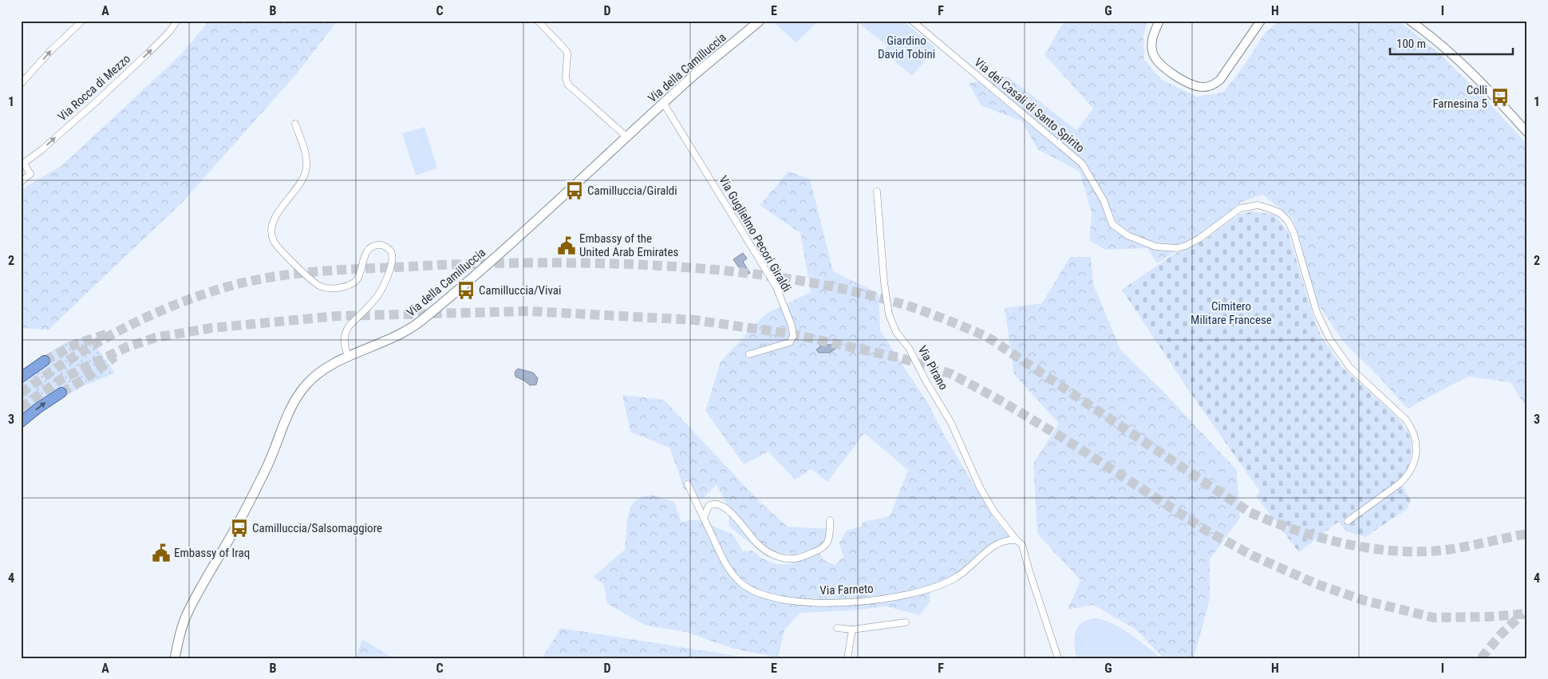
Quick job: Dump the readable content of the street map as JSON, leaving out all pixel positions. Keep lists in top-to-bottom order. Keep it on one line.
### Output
{"streets":{"main road":["Via della Camilluccia"],"street":["Via Rocca di Mezzo","Via dei Casali di Santo Spirito","Via Guglielmo Pecori Giraldi","Via Pirano","Via Farneto"]},"crossings":[["Via della Camilluccia","Via Guglielmo Pecori Giraldi"],["Via Pirano","Via Farneto"]],"one_way":["Via Rocca di Mezzo"],"parks":["Giardino David Tobini","Cimitero Militare Francese"],"places":{"bus stop":["Colli Farnesina 5","Camilluccia/Giraldi","Camilluccia/Vivai","Camilluccia/Salsomaggiore"],"public building":["Embassy of the United Arab Emirates","Embassy of Iraq"]},"scale_bar":"100 m","grid":{"columns":["A","B","C","D","E","F","G","H","I"],"rows":["1","2","3","4"]}}
